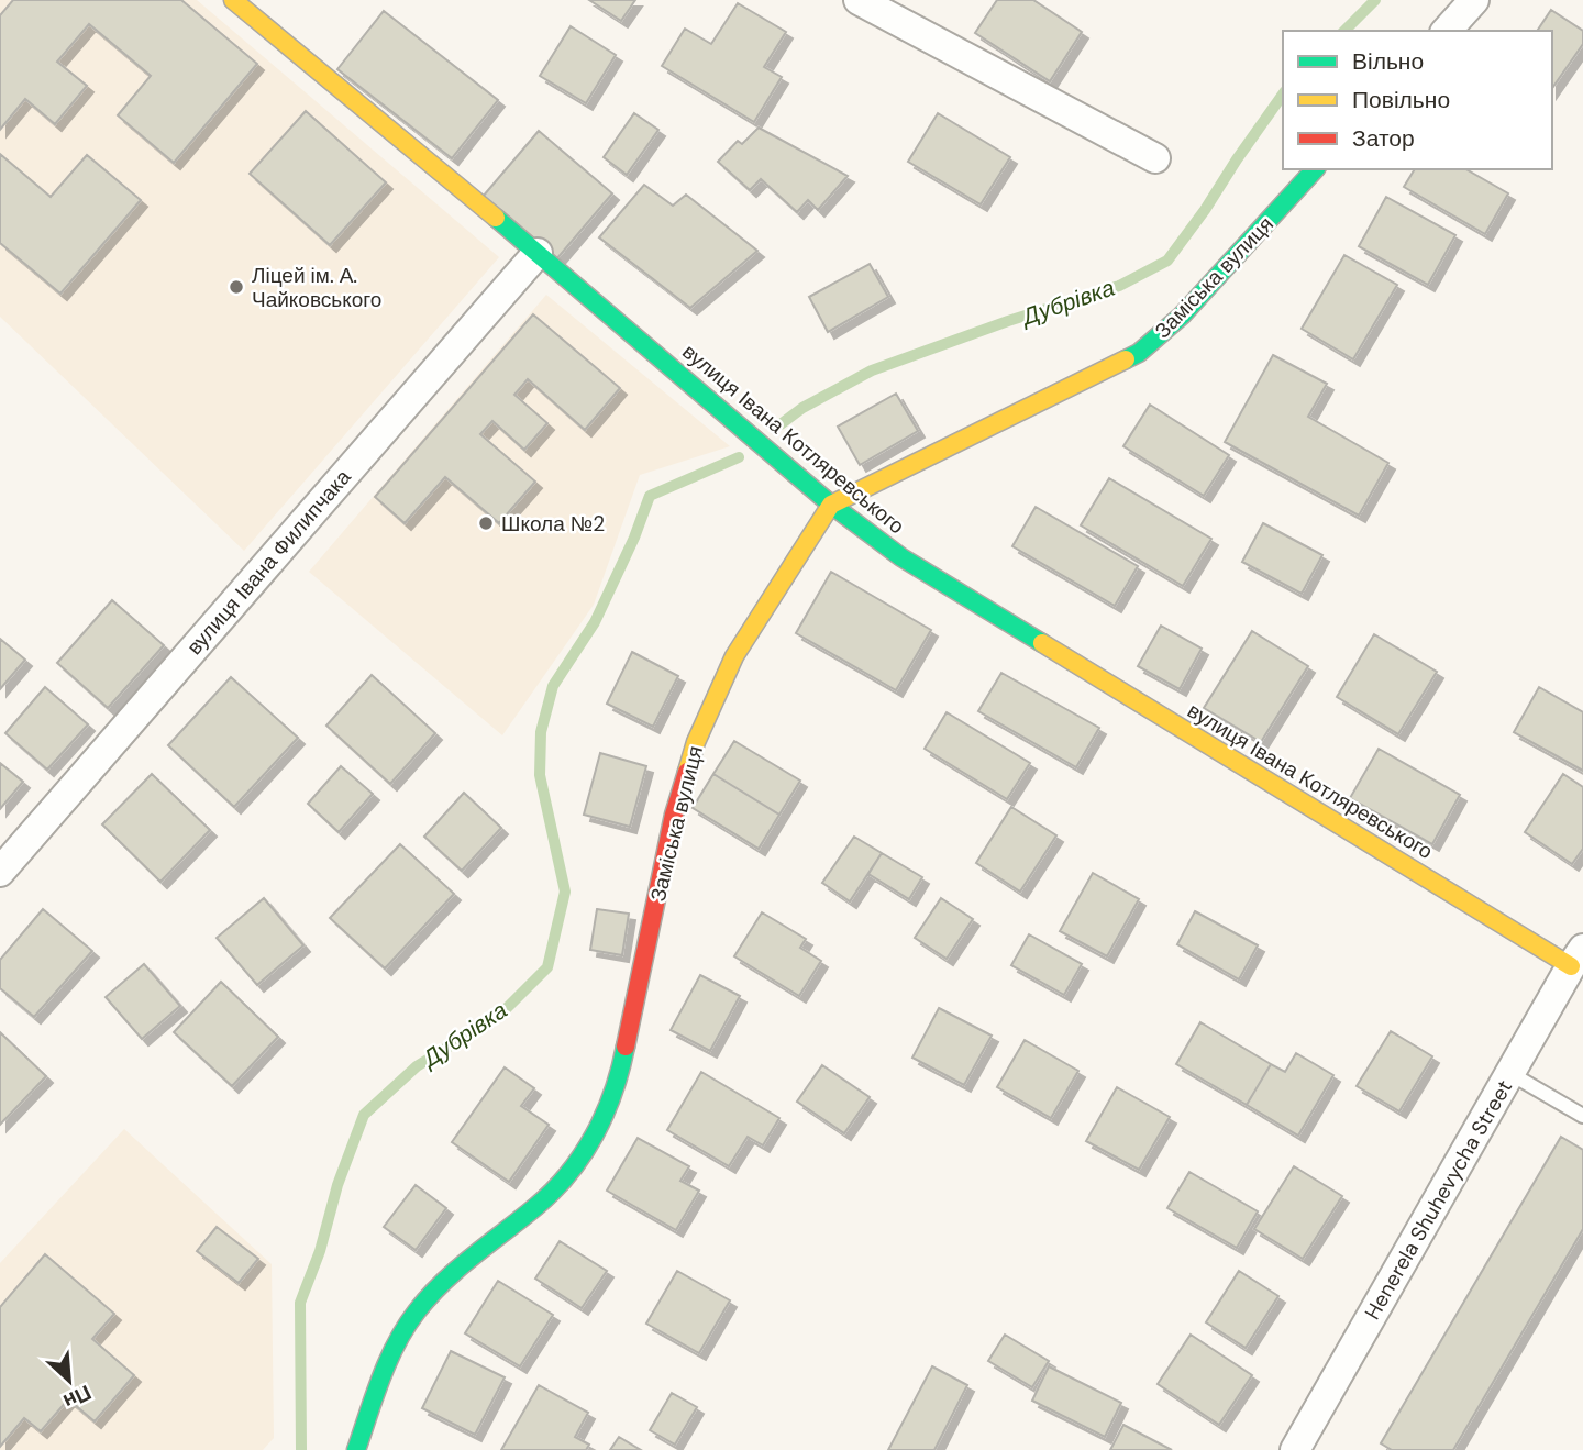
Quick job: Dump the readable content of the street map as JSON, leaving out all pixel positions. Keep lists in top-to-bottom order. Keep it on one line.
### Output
{"streets":{"street":["Заміська вулиця","вулиця Івана Котляревського","вулиця Івана Филипчака","Henerela Shuhevycha Street"]},"crossings":[["Заміська вулиця","вулиця Івана Котляревського"],["вулиця Івана Котляревського","вулиця Івана Филипчака"],["вулиця Івана Котляревського","Henerela Shuhevycha Street"]],"water":["Дубрівка"],"places":["Ліцей ім. А. Чайковського","Школа №2"],"legend":["Вільно","Повільно","Затор"],"north":"bottom right"}
